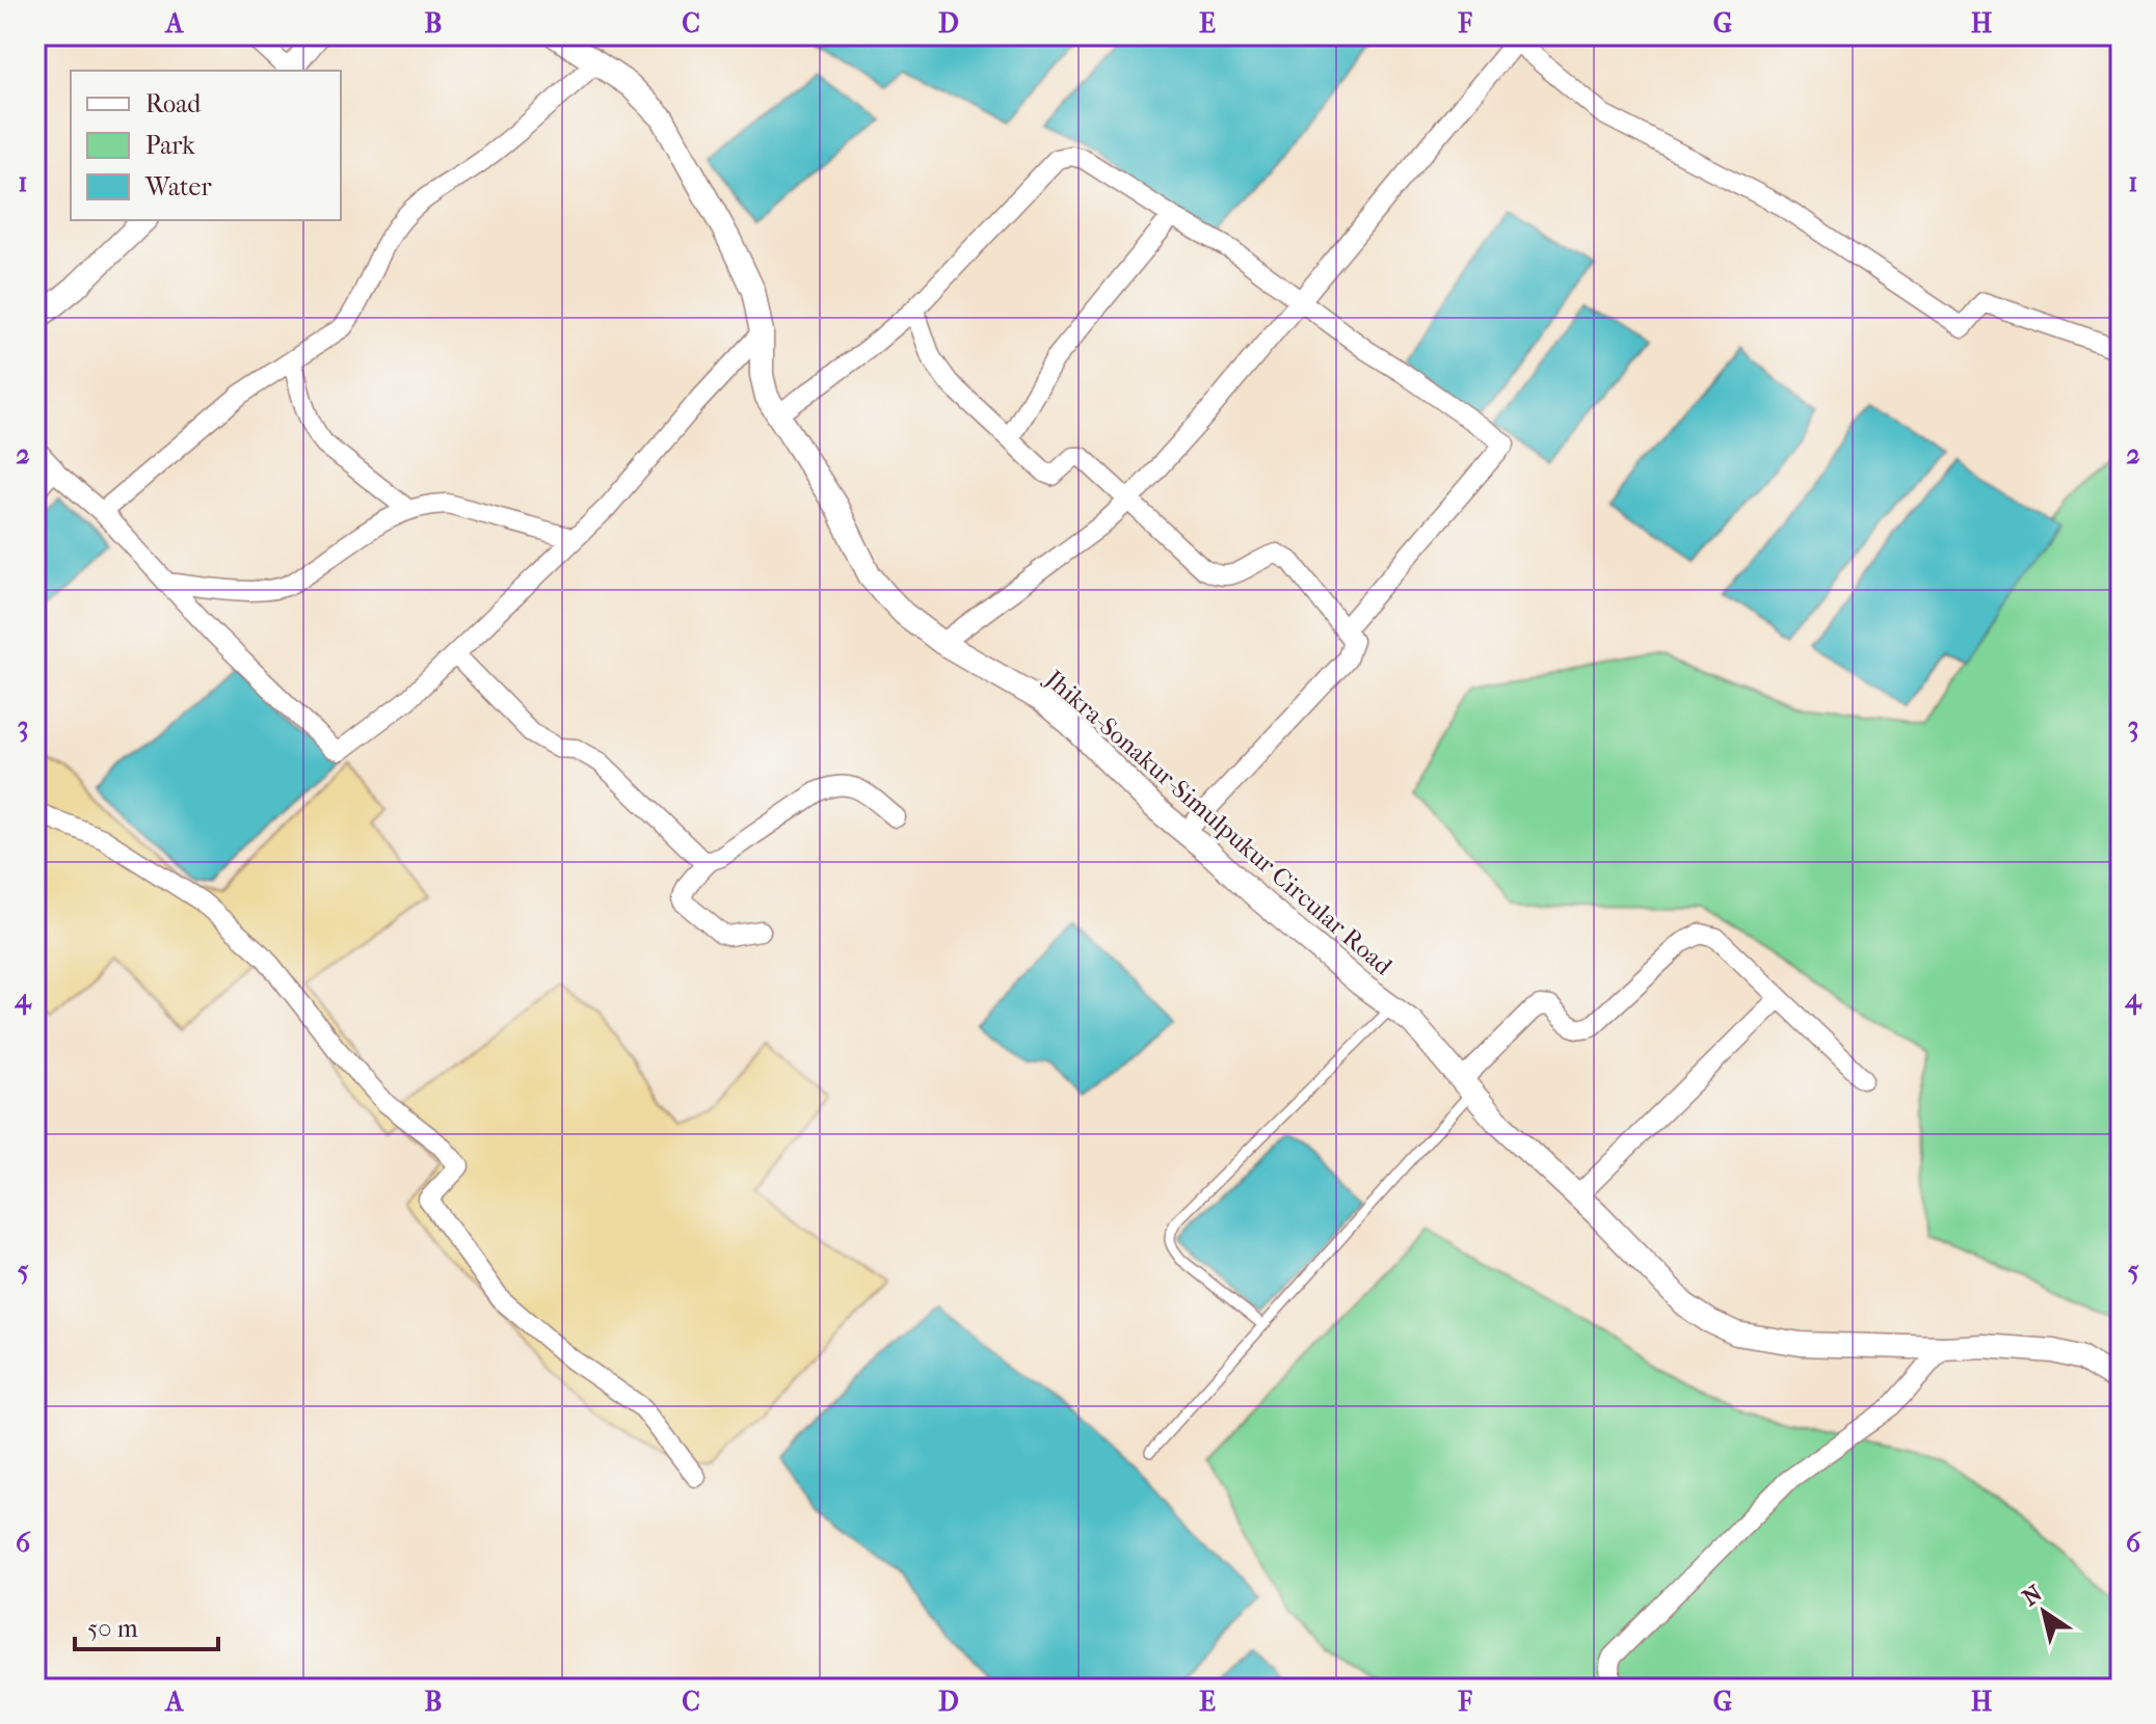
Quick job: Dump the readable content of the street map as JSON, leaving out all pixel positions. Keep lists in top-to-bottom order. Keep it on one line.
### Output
{"streets":{"street":["Jhikra-Sonakur-Simulpukur Circular Road"]},"legend":["Road","Park","Water"],"scale_bar":"50 m","north":"top left","grid":{"columns":["A","B","C","D","E","F","G","H"],"rows":["1","2","3","4","5","6"]}}
